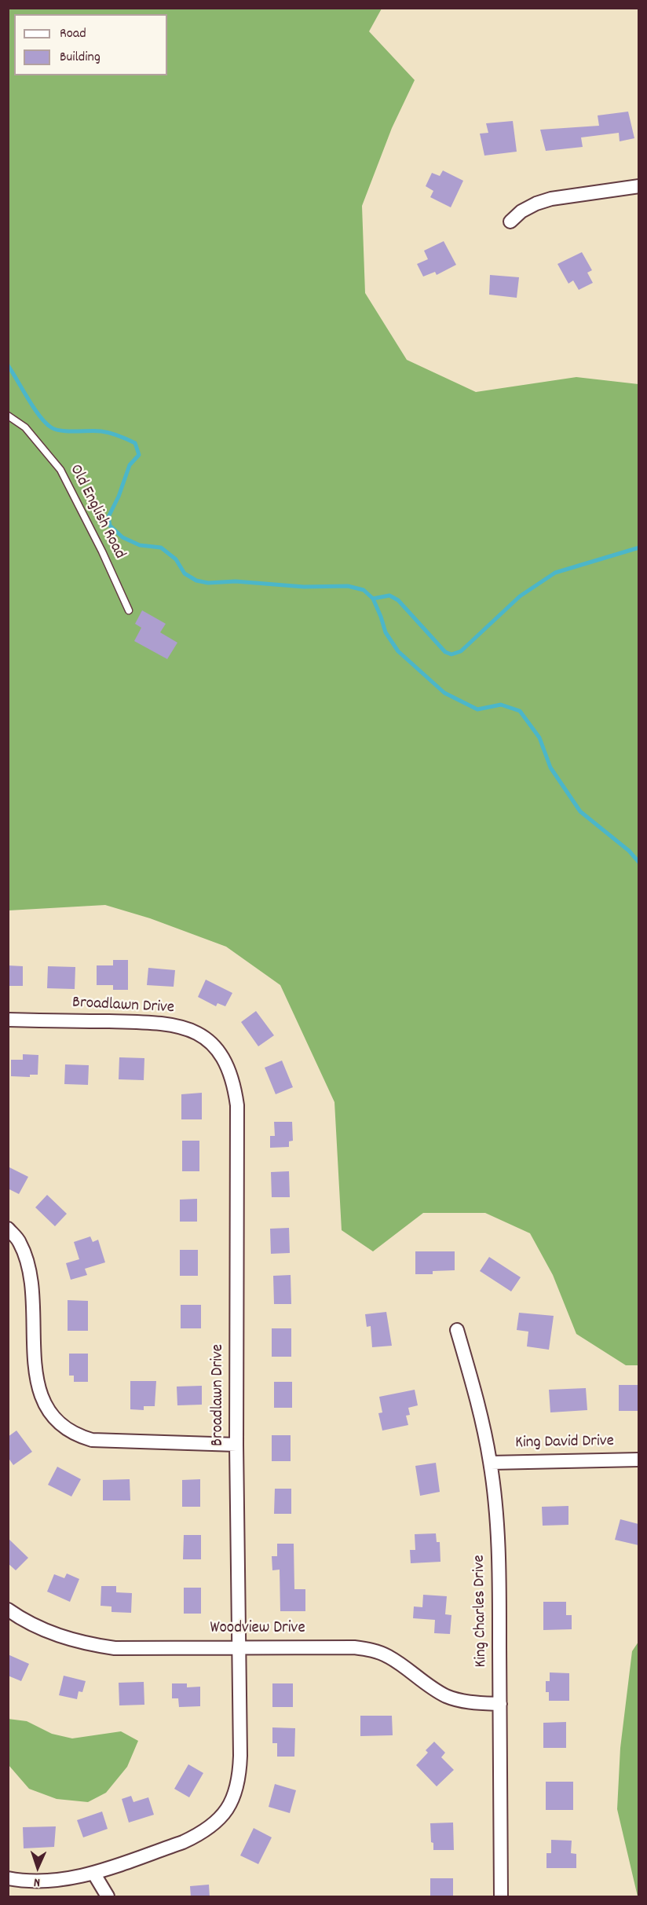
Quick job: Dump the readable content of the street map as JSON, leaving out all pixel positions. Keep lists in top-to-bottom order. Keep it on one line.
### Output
{"streets":{"street":["Broadlawn Drive","King David Drive","King Charles Drive","Woodview Drive"],"lane":["Old English Road"]},"crossings":[["Broadlawn Drive","Woodview Drive"],["King David Drive","King Charles Drive"],["King Charles Drive","Woodview Drive"]],"legend":["Road","Building"],"north":"bottom"}
